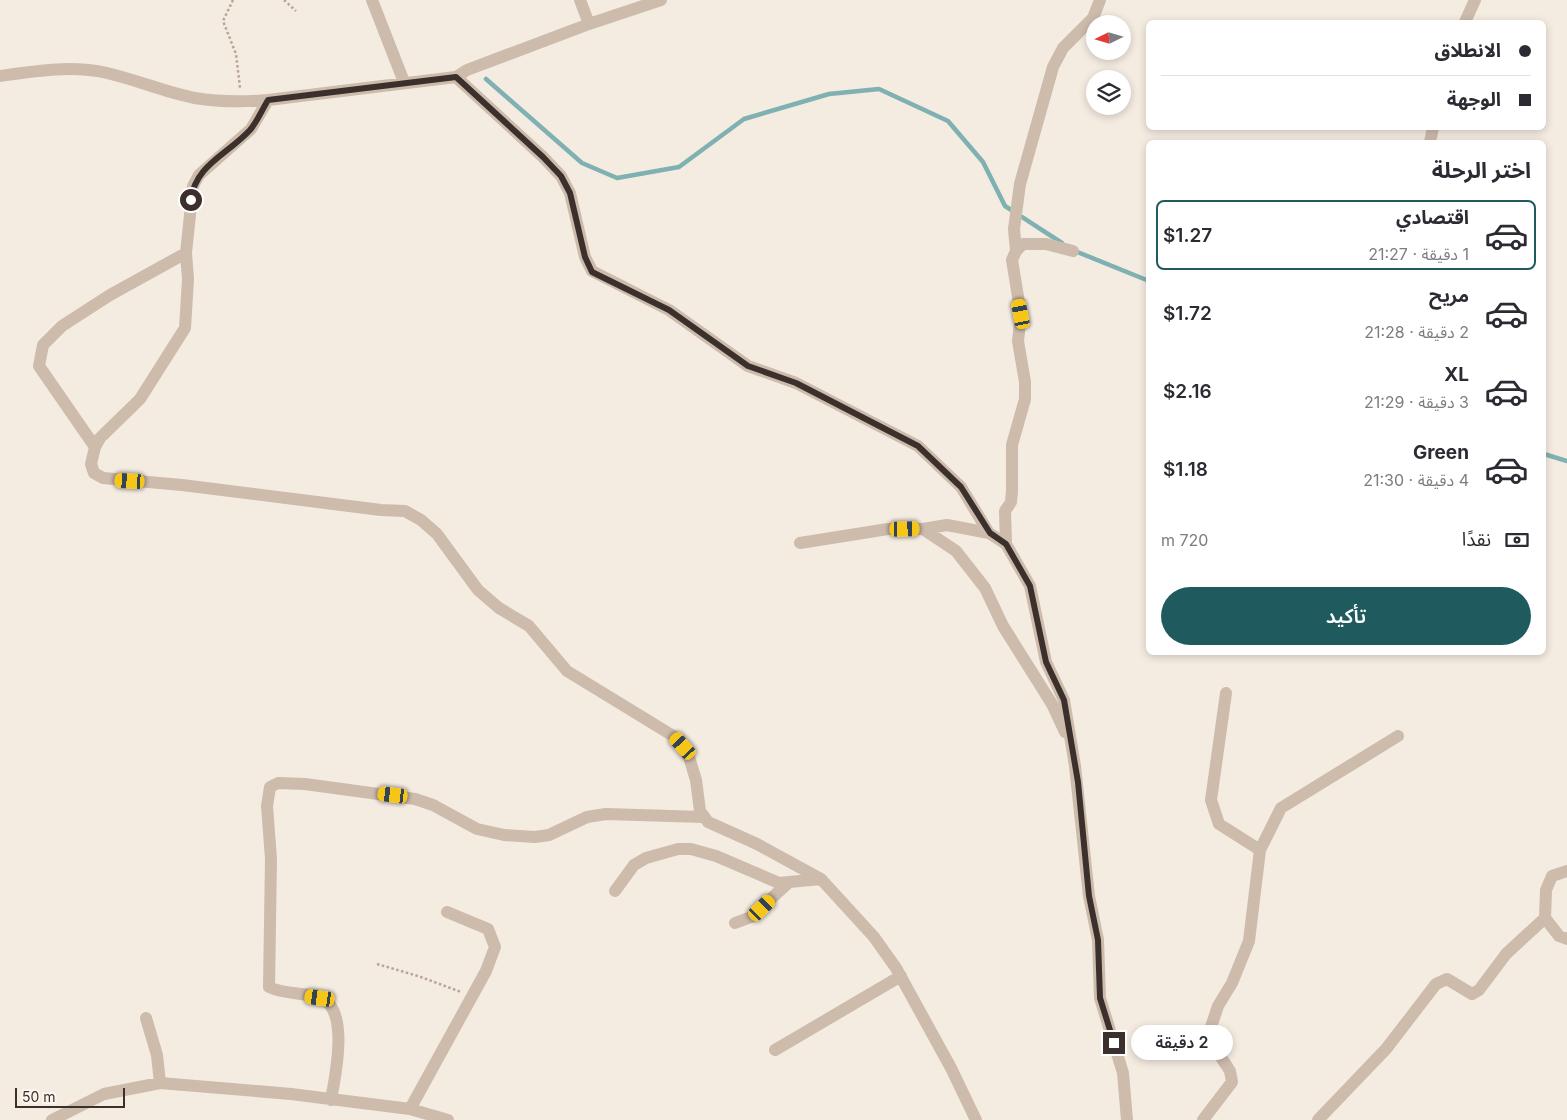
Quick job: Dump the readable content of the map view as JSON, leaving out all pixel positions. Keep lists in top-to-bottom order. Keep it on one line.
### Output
{"scale_bar":"50 m","north":"left","page":{"banner":["الانطلاق","الوجهة"],"heading":"اختر الرحلة","list":[{"name":"اقتصادي","note":"1 دقيقة · 21:27","value":"$1.27"},{"name":"مريح","note":"2 دقيقة · 21:28","value":"$1.72"},{"name":"XL","note":"3 دقيقة · 21:29","value":"$2.16"},{"name":"Green","note":"4 دقيقة · 21:30","value":"$1.18"}],"pay":["نقدًا","720 m"],"buttons":"تأكيد","bubble":"2 دقيقة","scale":"50 m"}}
